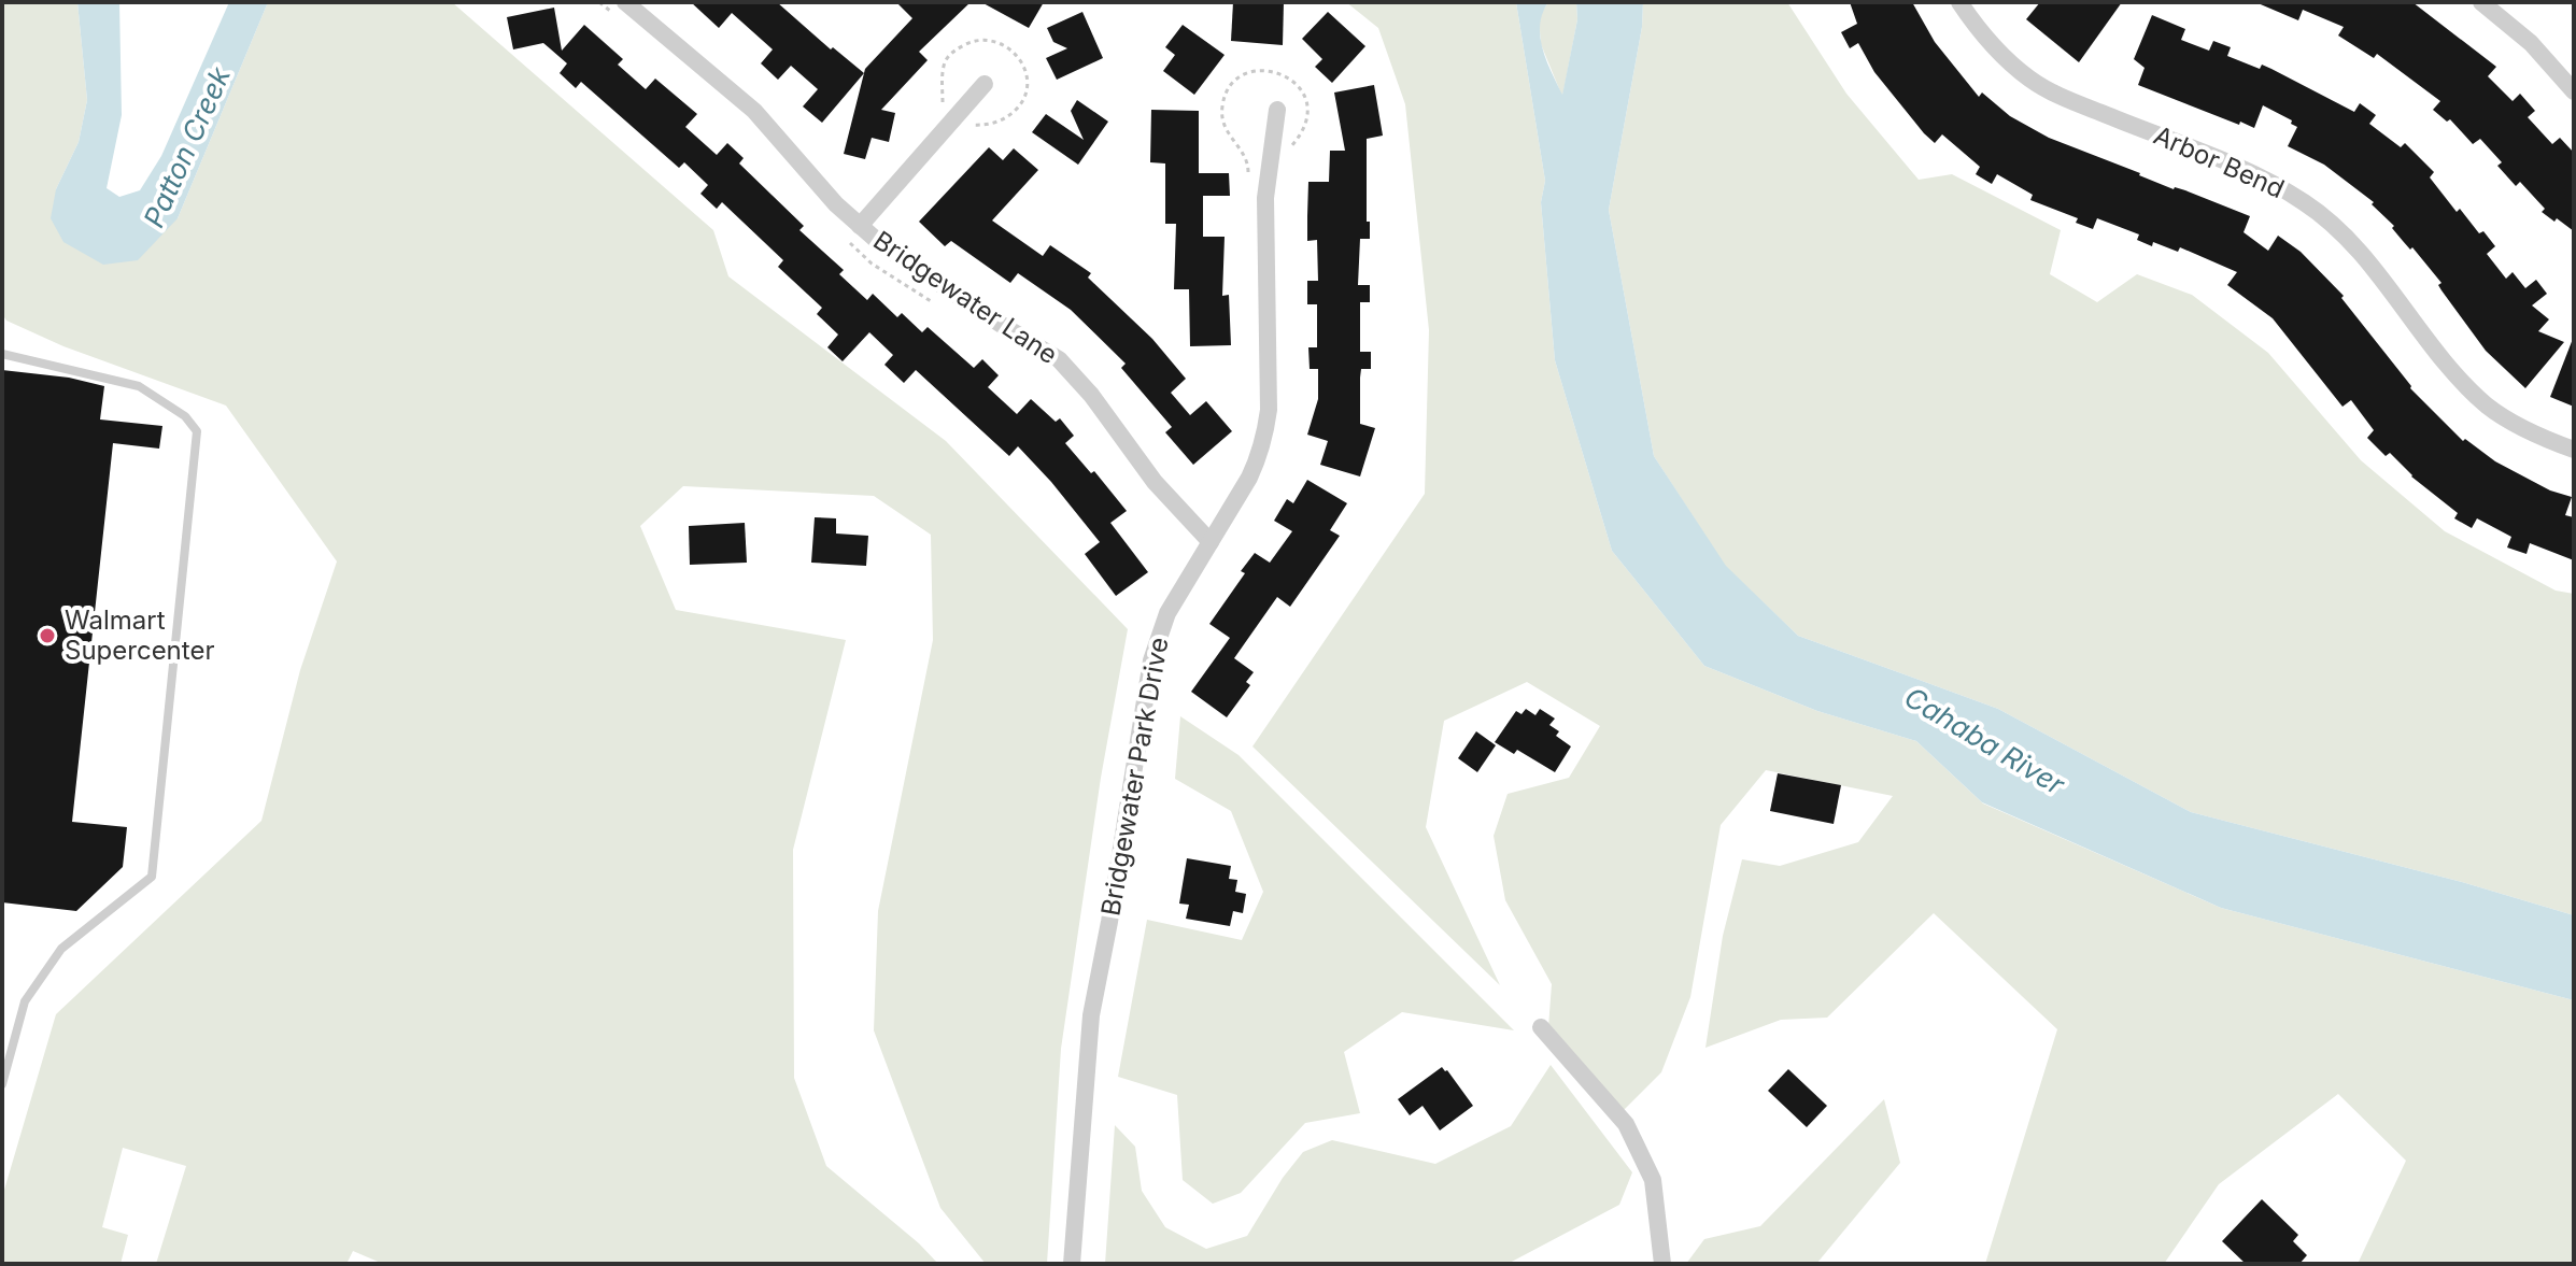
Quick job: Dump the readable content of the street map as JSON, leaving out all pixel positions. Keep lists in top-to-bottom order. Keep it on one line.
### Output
{"streets":{"street":["Arbor Bend","Bridgewater Lane","Bridgewater Park Drive"]},"crossings":[["Bridgewater Lane","Bridgewater Park Drive"]],"water":["Patton Creek","Cahaba River"],"places":["Walmart Supercenter"]}
